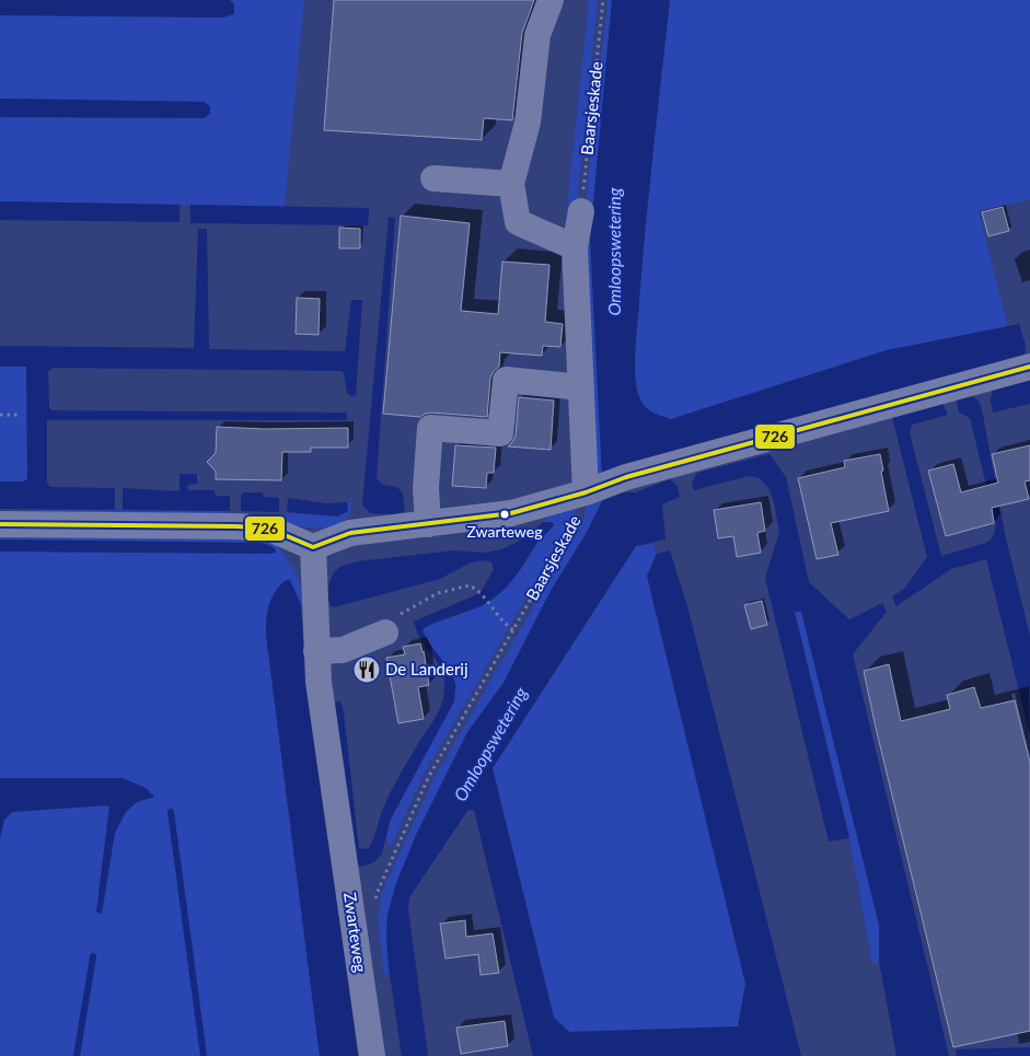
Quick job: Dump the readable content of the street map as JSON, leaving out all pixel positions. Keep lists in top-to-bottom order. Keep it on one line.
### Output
{"streets":{"street":["Zwarteweg"],"path":["Baarsjeskade"]},"water":["Omloopswetering"],"places":{"other":["Zwarteweg"],"restaurant":["De Landerij"]},"lines":["transit line 726"]}
